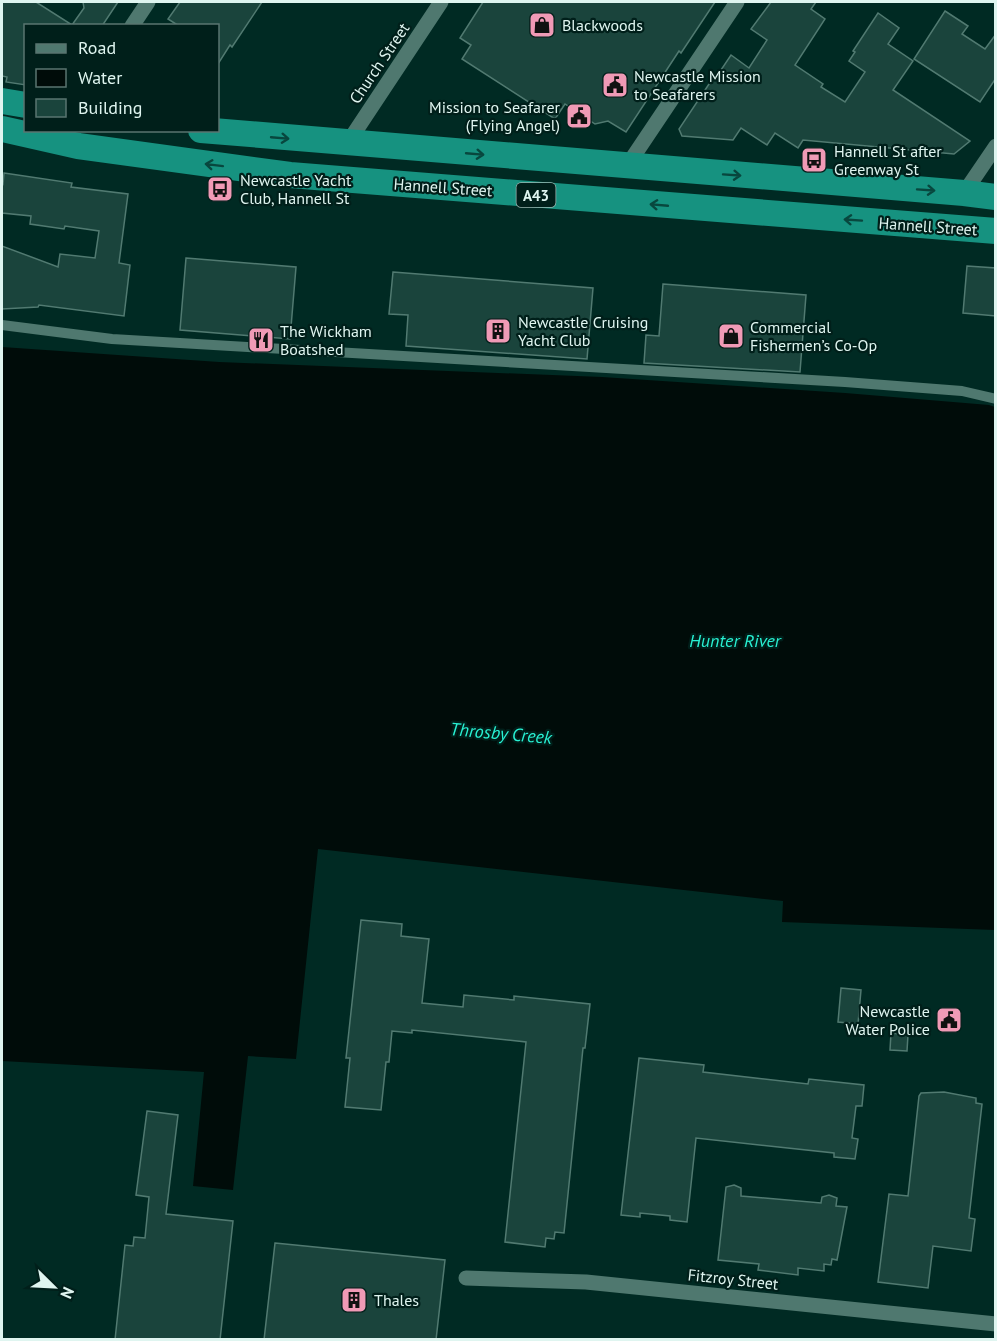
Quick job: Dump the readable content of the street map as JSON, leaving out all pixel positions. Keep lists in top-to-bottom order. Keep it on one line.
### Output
{"streets":{"highway":["Hannell Street","A43"],"street":["Church Street","Fitzroy Street"]},"crossings":[["Church Street","A43"]],"water":["Hunter River","Throsby Creek"],"places":{"shop":["Blackwoods","Commercial Fishermen’s Co-Op"],"public building":["Newcastle Mission to Seafarers","Mission to Seafarer (Flying Angel)","Newcastle Water Police"],"bus stop":["Hannell St after Greenway St","Newcastle Yacht Club, Hannell St"],"building":["Newcastle Cruising Yacht Club","Thales"],"restaurant":["The Wickham Boatshed"]},"legend":["Road","Water","Building"],"north":"bottom right"}
